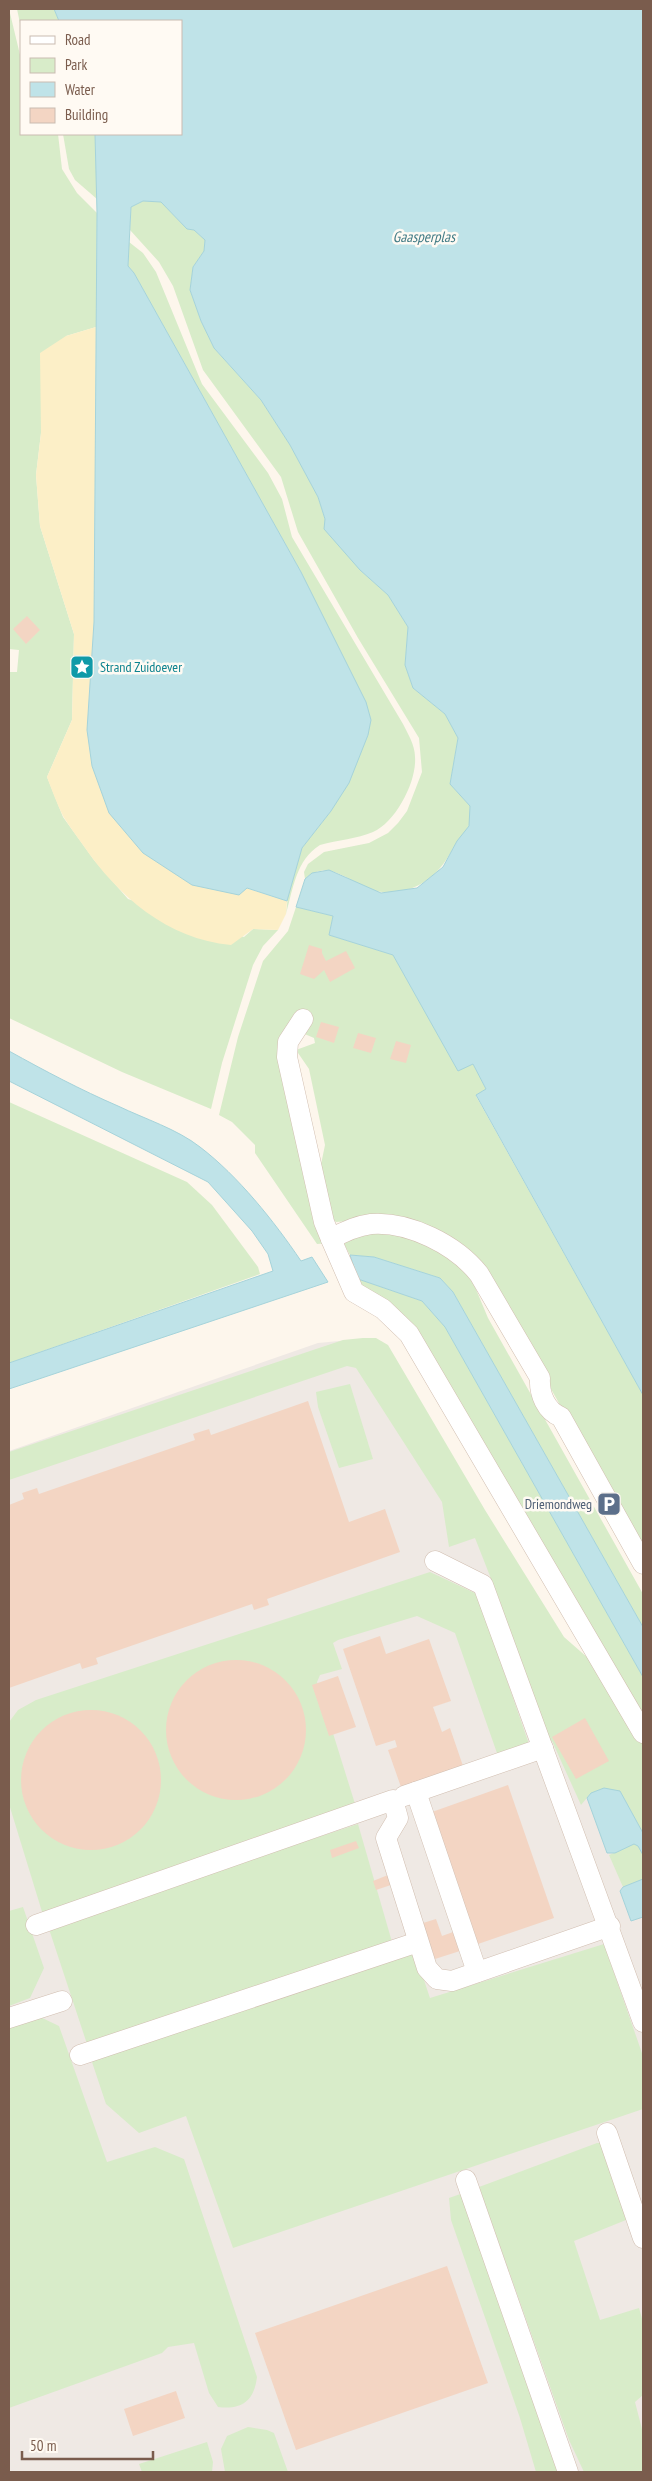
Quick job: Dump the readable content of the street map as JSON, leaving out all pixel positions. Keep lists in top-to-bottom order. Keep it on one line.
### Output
{"water":["Gaasperplas"],"places":{"place":["Strand Zuidoever"],"parking":["Driemondweg"]},"legend":["Road","Park","Water","Building"],"scale_bar":"50 m"}
